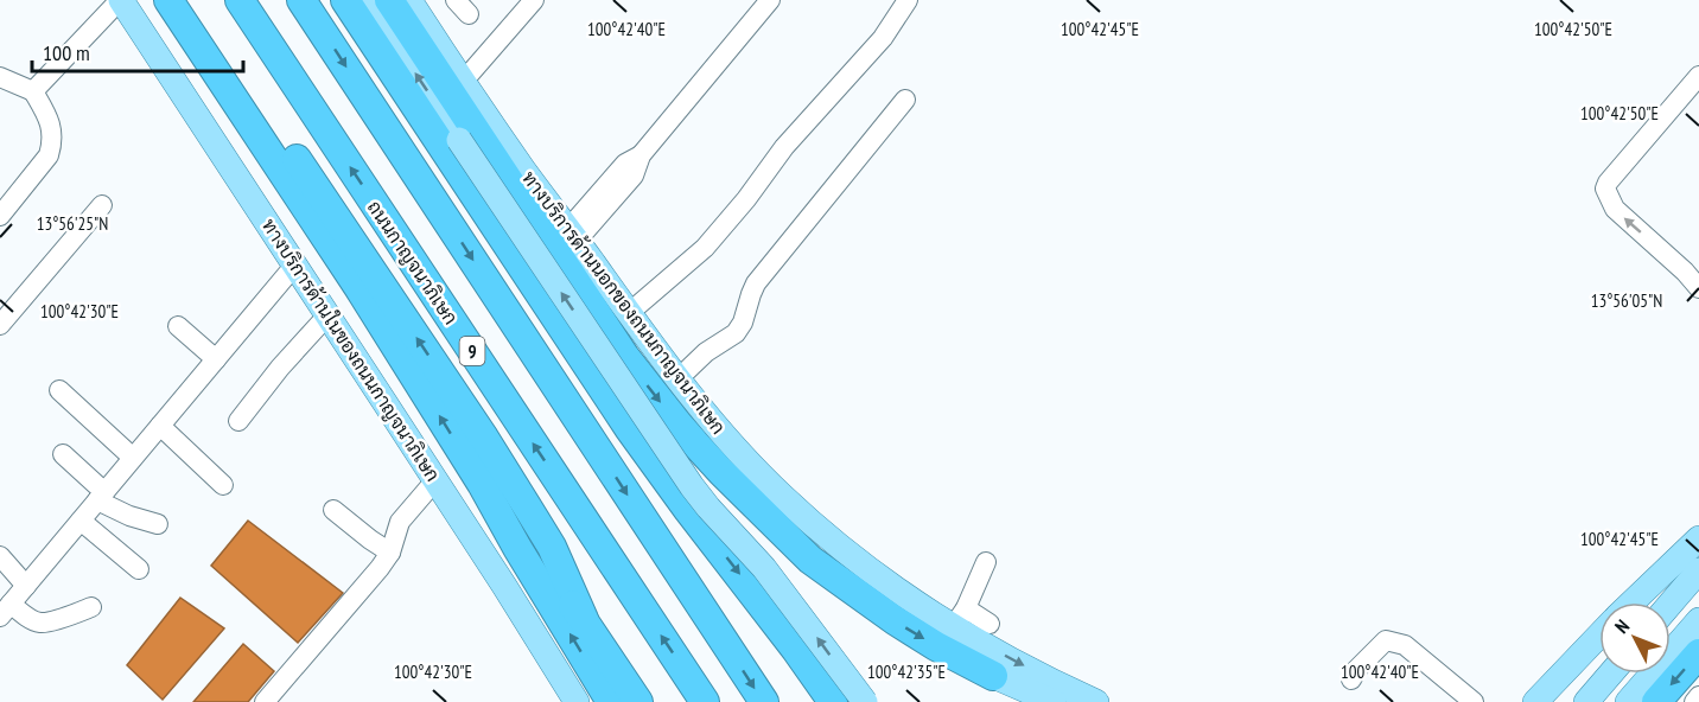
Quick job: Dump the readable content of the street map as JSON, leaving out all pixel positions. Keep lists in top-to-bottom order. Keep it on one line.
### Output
{"streets":{"highway":["ถนนกาญจนาภิเษก","9"],"main road":["ทางบริการด้านนอกของถนนกาญจนาภิเษก","ทางบริการด้านในของถนนกาญจนาภิเษก"]},"scale_bar":"100 m","north":"top left","coordinates":["100°42'40\"E","100°42'45\"E","100°42'50\"E","13°56'25\"N","13°56'05\"N","100°42'30\"E","100°42'35\"E"]}
